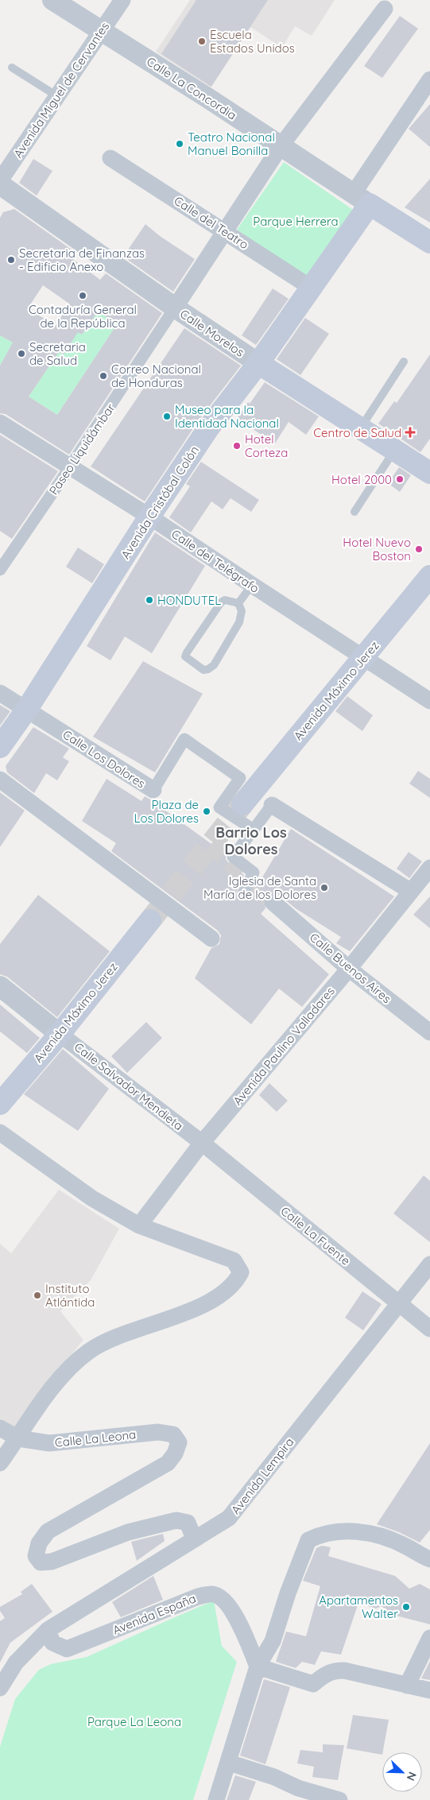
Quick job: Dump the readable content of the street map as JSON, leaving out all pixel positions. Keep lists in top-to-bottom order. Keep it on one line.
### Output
{"streets":{"main road":["Calle La Concordia","Calle Morelos","Avenida Cristóbal Colón","Avenida Máximo Jerez"],"street":["Avenida Miguel de Cervantes","Calle del Teatro","Paseo Liquidámbar","Calle del Telégrafo","Calle Los Dolores","Calle Buenos Aires","Avenida Paulino Valladares","Calle Salvador Mendieta","Calle La Fuente","Calle La Leona","Avenida Lempira","Avenida España"]},"crossings":[["Calle La Concordia","Avenida Miguel de Cervantes"],["Calle La Concordia","Avenida Cristóbal Colón"],["Calle del Teatro","Avenida Cristóbal Colón"],["Calle Morelos","Paseo Liquidámbar"],["Calle Morelos","Avenida Cristóbal Colón"],["Paseo Liquidámbar","Calle del Telégrafo"],["Avenida Cristóbal Colón","Calle del Telégrafo"],["Avenida Cristóbal Colón","Calle Los Dolores"],["Calle del Telégrafo","Avenida Máximo Jerez"],["Avenida Máximo Jerez","Calle Salvador Mendieta"],["Calle Buenos Aires","Avenida Paulino Valladares"],["Avenida Paulino Valladares","Calle Salvador Mendieta"],["Avenida Paulino Valladares","Calle La Fuente"],["Calle Salvador Mendieta","Calle La Fuente"],["Calle La Fuente","Avenida Lempira"],["Calle La Leona","Avenida Lempira"],["Avenida Lempira","Avenida España"]],"districts":["Barrio Los Dolores"],"parks":["Parque Herrera","Parque La Leona"],"places":{"other":["Escuela Estados Unidos","Teatro Nacional Manuel Bonilla","Secretaria de Finanzas - Edificio Anexo","Contaduría General de la República","Secretaria de Salud","Correo Nacional de Honduras","Museo para la Identidad Nacional","Hotel Corteza","Hotel 2000","Hotel Nuevo Boston","HONDUTEL","Plaza de Los Dolores","Iglesia de Santa María de los Dolores","Instituto Atlántida","Apartamentos Walter"],"health":["Centro de Salud"]},"north":"bottom right"}
